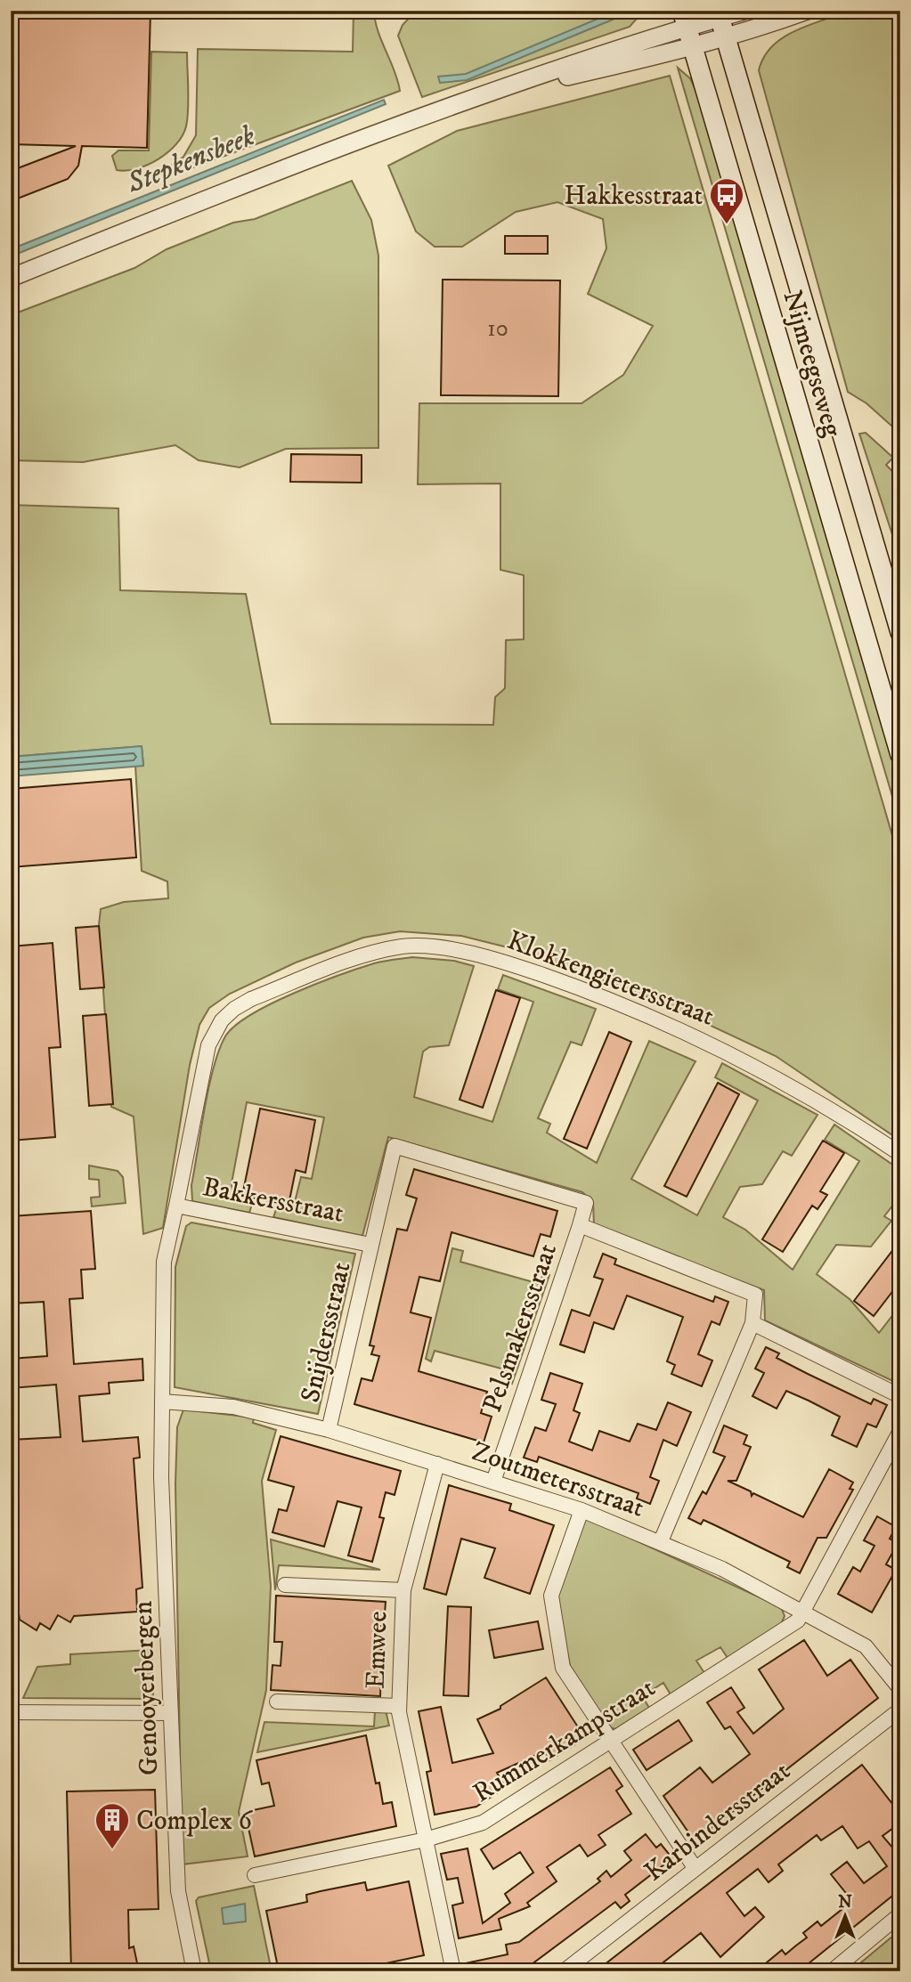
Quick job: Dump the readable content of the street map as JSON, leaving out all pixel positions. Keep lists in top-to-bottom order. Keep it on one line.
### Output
{"streets":{"main road":["Nijmeegseweg"],"street":["Klokkengietersstraat","Bakkersstraat","Pelsmakersstraat","Snijdersstraat","Zoutmetersstraat","Emwee","Genooyerbergen","Rummerkampstraat","Karbindersstraat"]},"crossings":[["Klokkengietersstraat","Bakkersstraat"],["Bakkersstraat","Snijdersstraat"],["Bakkersstraat","Zoutmetersstraat"],["Bakkersstraat","Genooyerbergen"],["Pelsmakersstraat","Snijdersstraat"],["Pelsmakersstraat","Zoutmetersstraat"],["Snijdersstraat","Zoutmetersstraat"],["Zoutmetersstraat","Emwee"],["Zoutmetersstraat","Genooyerbergen"],["Zoutmetersstraat","Rummerkampstraat"],["Emwee","Rummerkampstraat"]],"water":["Stepkensbeek"],"places":{"bus stop":["Hakkesstraat"],"building":["Complex 6"]},"house_numbers":["10"],"north":"top"}
